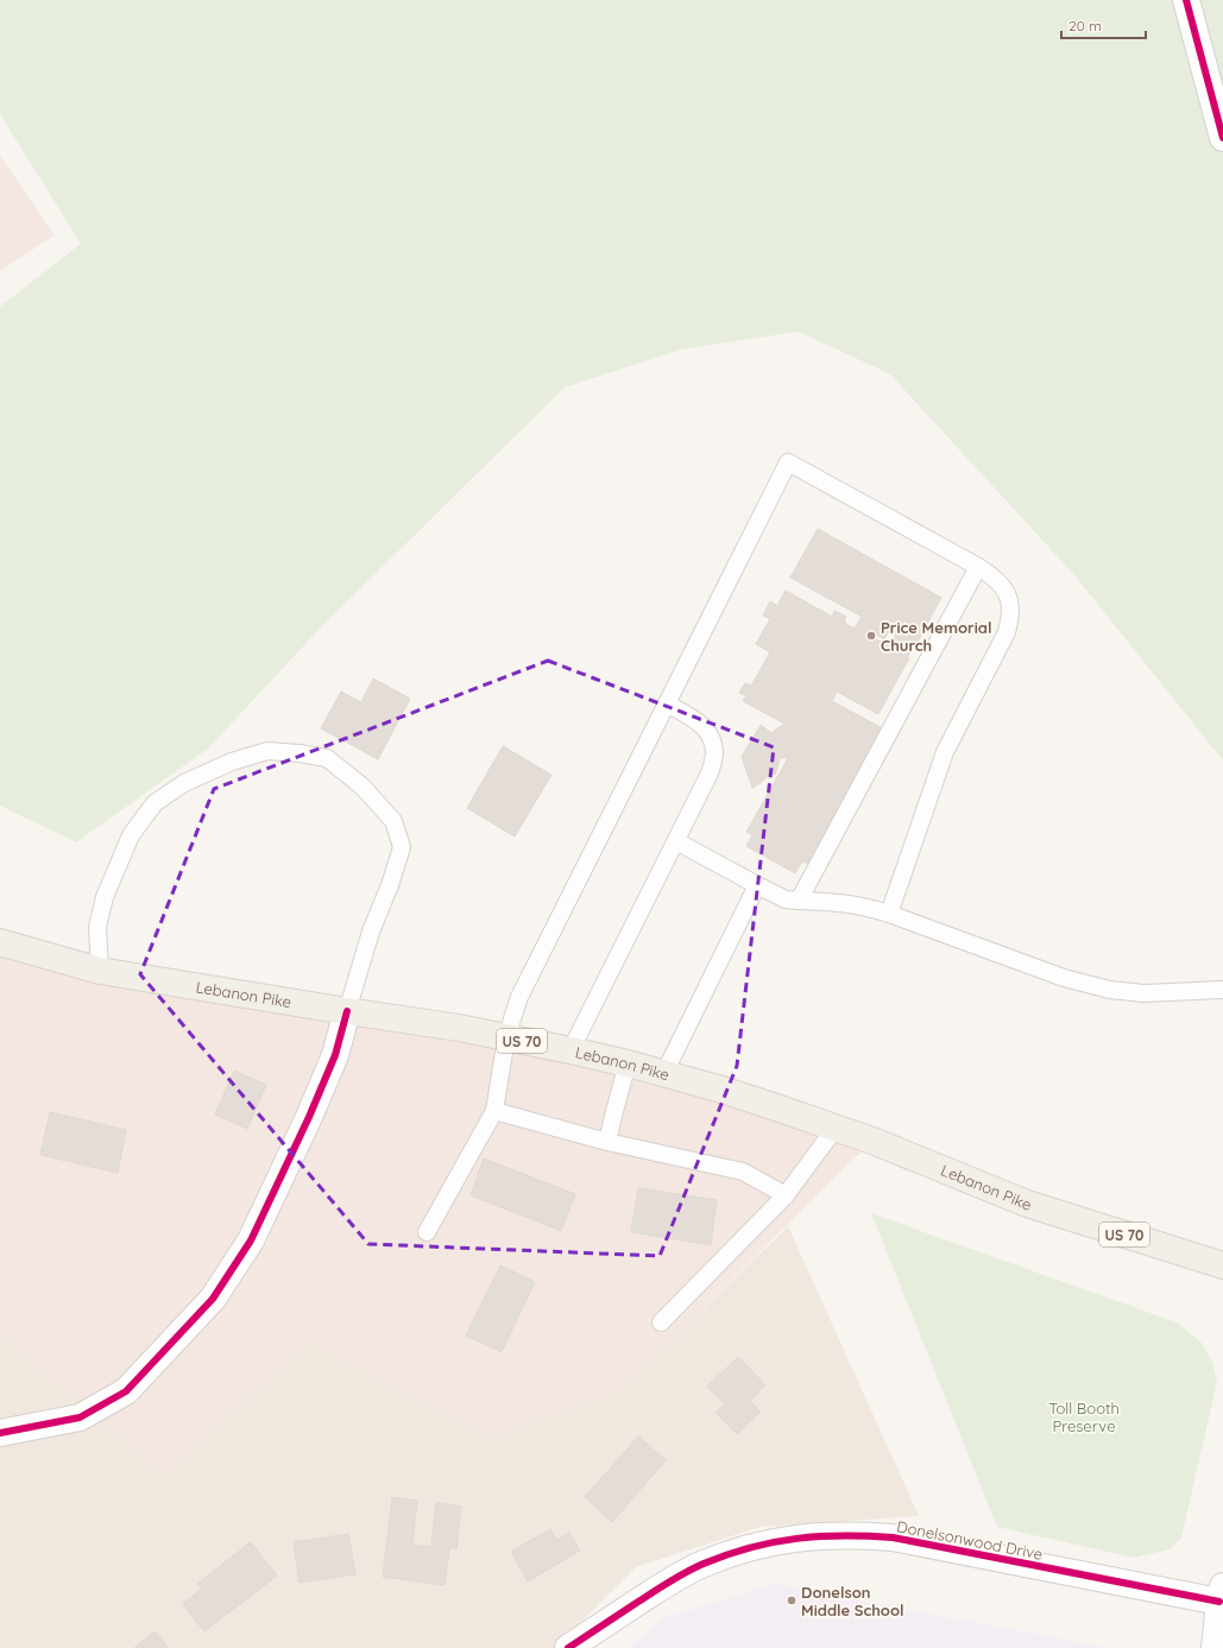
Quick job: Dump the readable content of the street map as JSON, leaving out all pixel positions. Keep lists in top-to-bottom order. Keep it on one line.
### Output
{"streets":{"main road":["Lebanon Pike","US 70"],"street":["Donelsonwood Drive"]},"parks":["Toll Booth Preserve"],"places":["Price Memorial Church","Donelson Middle School"],"scale_bar":"20 m"}
